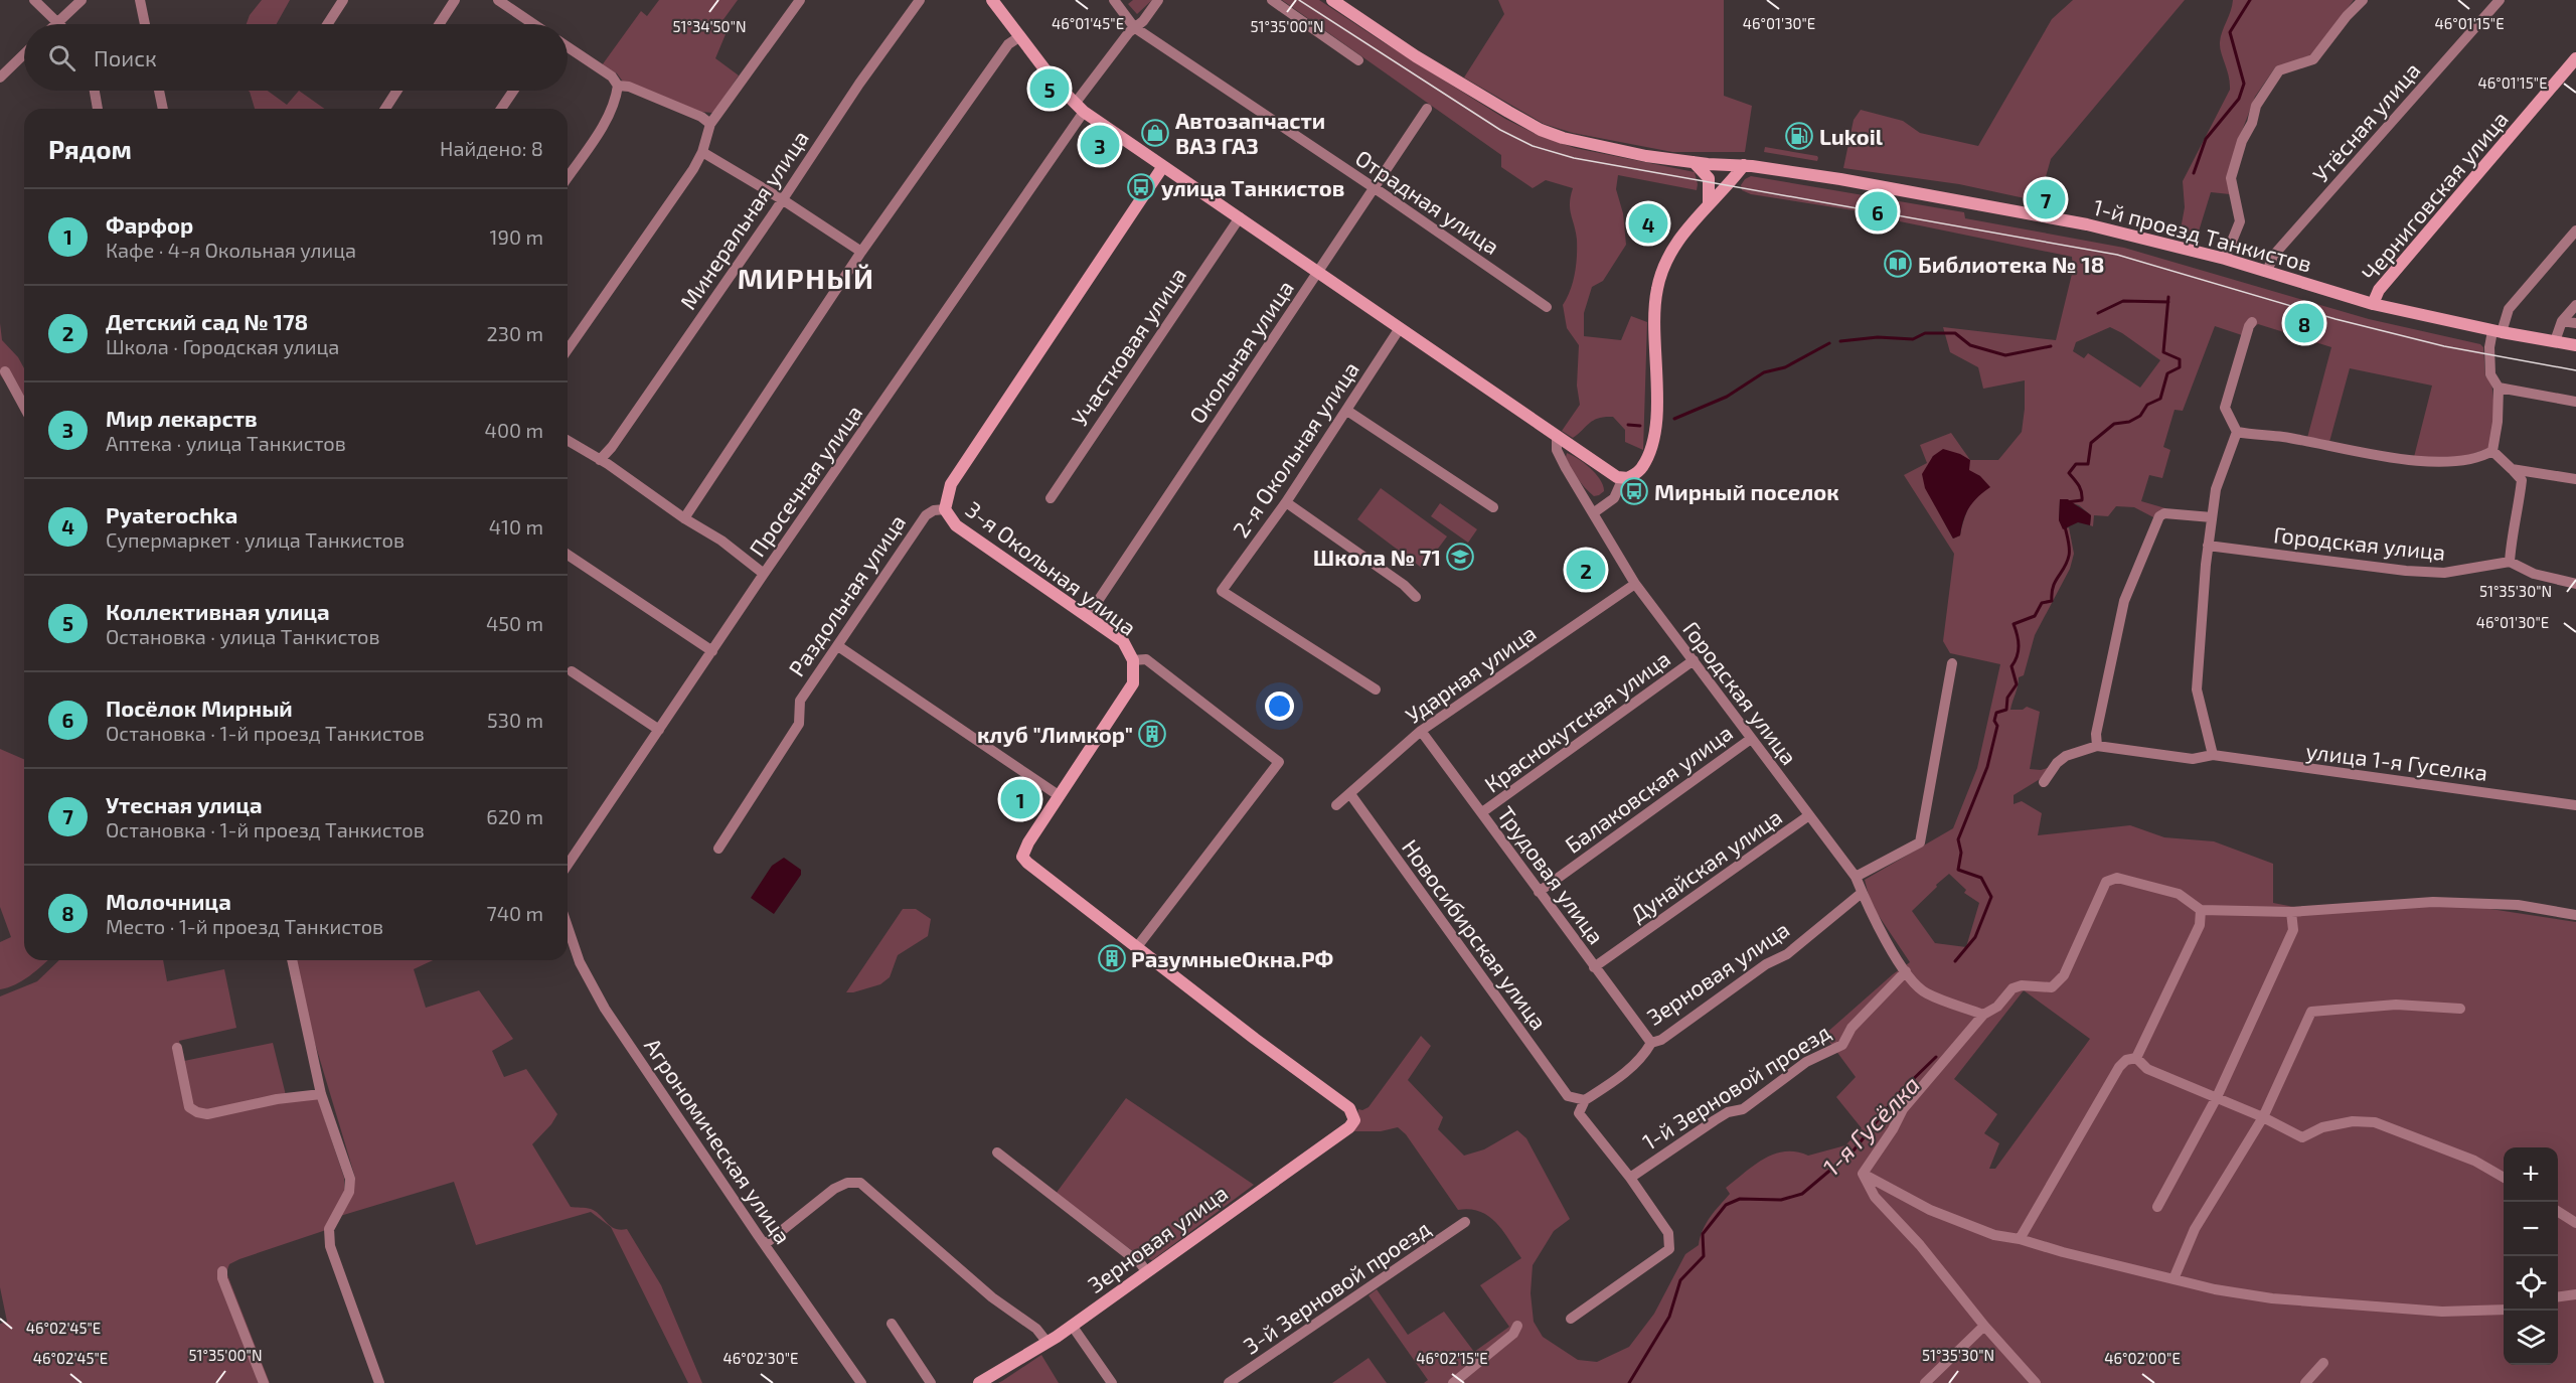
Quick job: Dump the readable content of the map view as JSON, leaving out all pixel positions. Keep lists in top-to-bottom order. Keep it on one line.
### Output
{"streets":{"main road":["Черниговская улица","1-й проезд Танкистов","3-я Окольная улица","Зерновая улица"],"street":["Утёсная улица","Отрадная улица","Минеральная улица","Участковая улица","Окольная улица","2-я Окольная улица","Просечная улица","Городская улица","Раздольная улица","Ударная улица","Краснокутская улица","улица 1-я Гуселка","Балаковская улица","Дунайская улица","Трудовая улица","Новосибирская улица","1-й Зерновой проезд","Агрономическая улица","3-й Зерновой проезд"]},"crossings":[["Утёсная улица","1-й проезд Танкистов"],["Черниговская улица","1-й проезд Танкистов"],["Отрадная улица","Окольная улица"],["Отрадная улица","Просечная улица"],["Окольная улица","3-я Окольная улица"],["Городская улица","Ударная улица"],["Городская улица","Краснокутская улица"],["Городская улица","Балаковская улица"],["Городская улица","Дунайская улица"],["Городская улица","Зерновая улица"],["Городская улица","1-й Зерновой проезд"],["3-я Окольная улица","Раздольная улица"],["Ударная улица","Трудовая улица"],["Ударная улица","Новосибирская улица"],["Краснокутская улица","Трудовая улица"],["Балаковская улица","Трудовая улица"],["Дунайская улица","Трудовая улица"],["Трудовая улица","Зерновая улица"],["Новосибирская улица","Зерновая улица"]],"districts":["МИРНЫЙ"],"water":["1-я Гусёлка"],"places":{"shop":["Автозапчасти ВАЗ ГАЗ"],"fuel station":["Lukoil"],"bus stop":["улица Танкистов","Мирный поселок"],"library":["Библиотека № 18"],"school or university":["Школа № 71"],"building":["клуб \"Лимкор\"","РазумныеОкна.РФ"]},"page":{"search":"Поиск","pins":["5","3","7","6","4","8","2","1"],"heading":["Рядом","Найдено: 8"],"list":[{"mark":"1","name":"Фарфор","note":"Кафе · 4-я Окольная улица","value":"190 m"},{"mark":"2","name":"Детский сад № 178","note":"Школа · Городская улица","value":"230 m"},{"mark":"3","name":"Мир лекарств","note":"Аптека · улица Танкистов","value":"400 m"},{"mark":"4","name":"Pyaterochka","note":"Супермаркет · улица Танкистов","value":"410 m"},{"mark":"5","name":"Коллективная улица","note":"Остановка · улица Танкистов","value":"450 m"},{"mark":"6","name":"Посёлок Мирный","note":"Остановка · 1-й проезд Танкистов","value":"530 m"},{"mark":"7","name":"Утесная улица","note":"Остановка · 1-й проезд Танкистов","value":"620 m"},{"mark":"8","name":"Молочница","note":"Место · 1-й проезд Танкистов","value":"740 m"}],"map_buttons":["+","−"]},"coordinates":["46°01'15\"E","46°01'45\"E","46°01'30\"E","51°34'50\"N","51°35'00\"N","51°35'30\"N","46°02'45\"E","46°02'30\"E","46°02'15\"E","46°02'00\"E"]}
